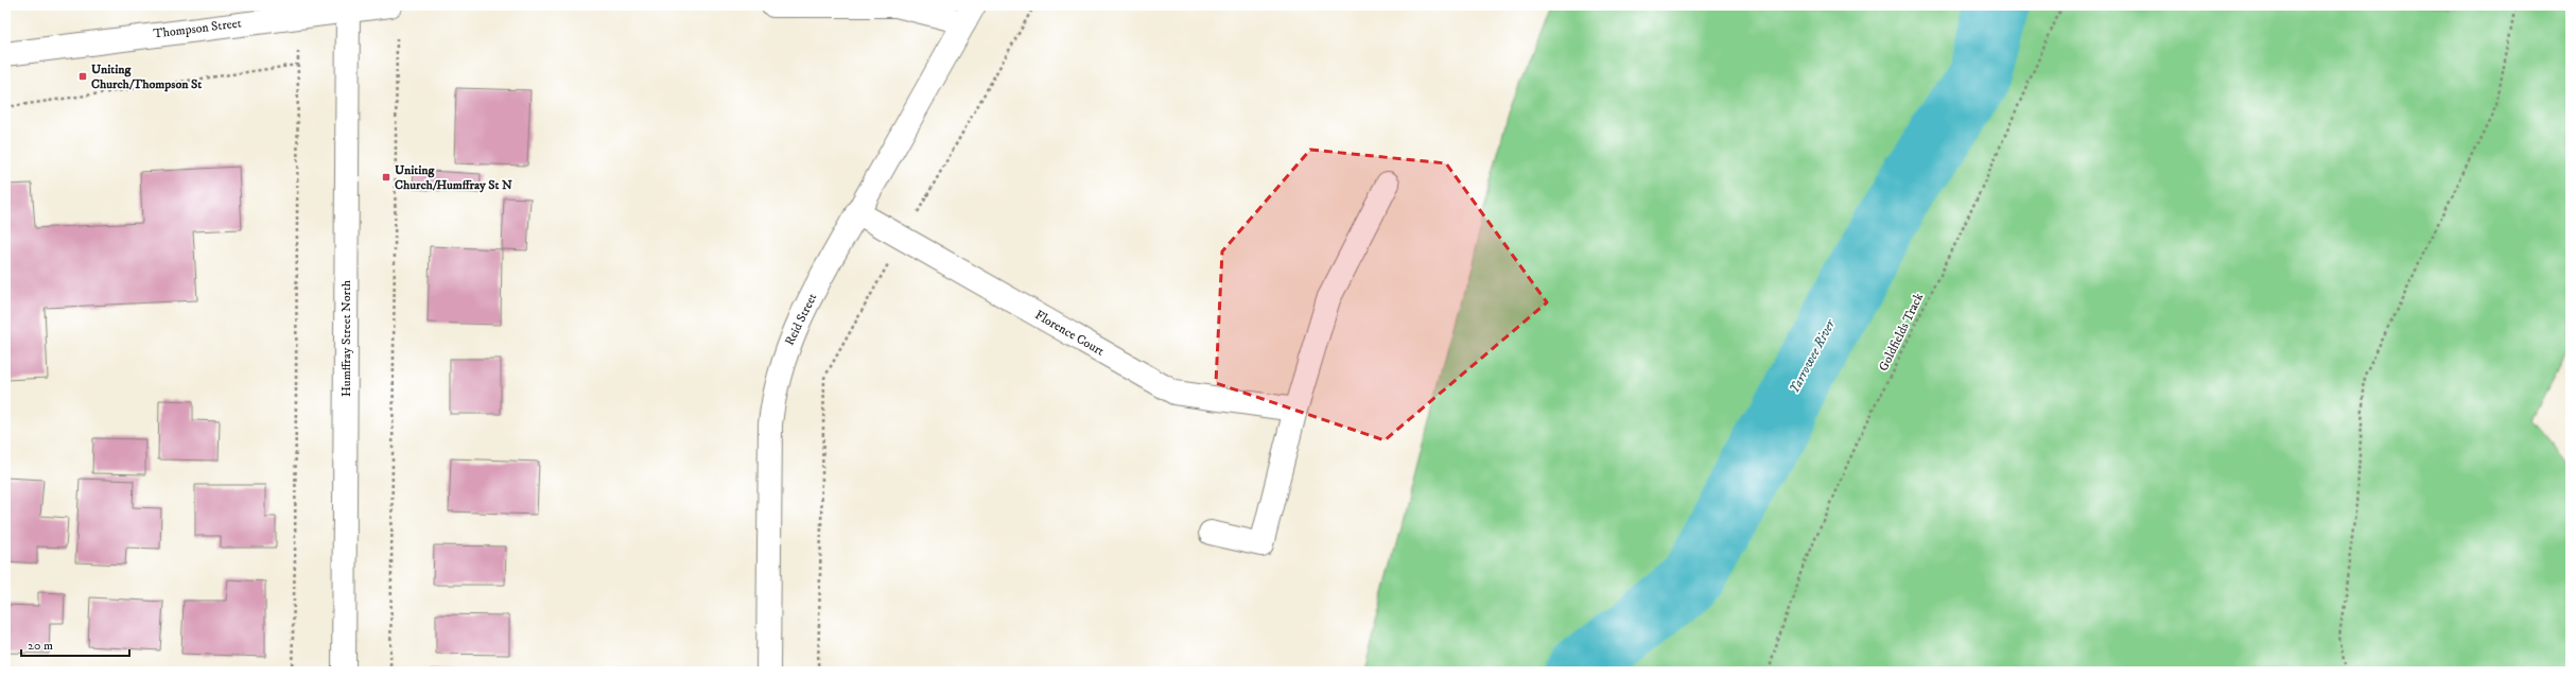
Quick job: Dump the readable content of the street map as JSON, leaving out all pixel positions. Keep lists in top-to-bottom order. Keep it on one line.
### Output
{"streets":{"street":["Thompson Street","Reid Street","Florence Court","Humffray Street North"],"path":["Goldfields Track"]},"crossings":[["Thompson Street","Humffray Street North"],["Reid Street","Florence Court"]],"water":["Yarrowee River"],"places":{"transit":["Uniting Church/Thompson St","Uniting Church/Humffray St N"]},"scale_bar":"20 m"}
